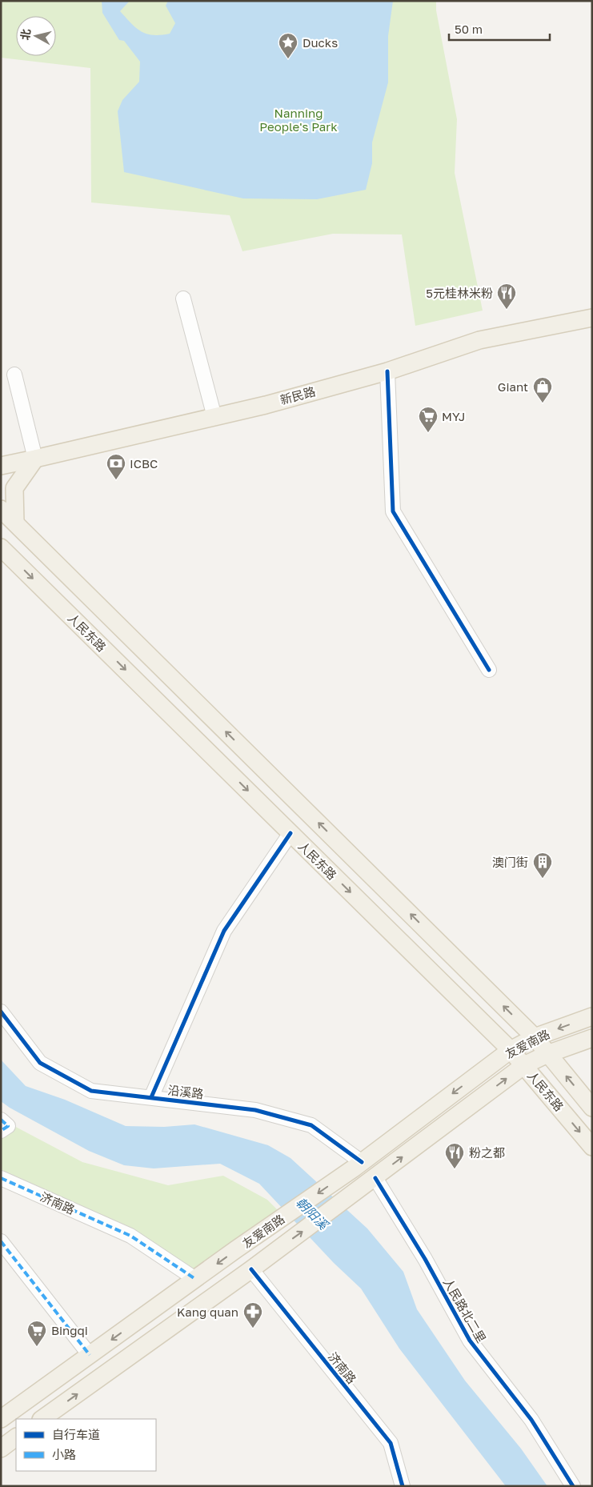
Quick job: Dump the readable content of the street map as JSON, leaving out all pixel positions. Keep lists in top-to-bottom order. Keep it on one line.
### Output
{"streets":{"main road":["新民路","人民东路","友爱南路"],"street":["沿溪路","济南路","人民路北二里"]},"crossings":[["人民东路","友爱南路"],["友爱南路","沿溪路"],["友爱南路","济南路"],["友爱南路","人民路北二里"]],"water":["朝阳溪"],"parks":["Nanning People's Park"],"places":{"place":["Ducks"],"restaurant":["5元桂林米粉","粉之都"],"shop":["Giant"],"supermarket":["MYJ","Bingqi"],"bank":["ICBC"],"building":["澳门街"],"pharmacy":["Kang quan"]},"legend":["自行车道","小路"],"scale_bar":"50 m","north":"left"}
